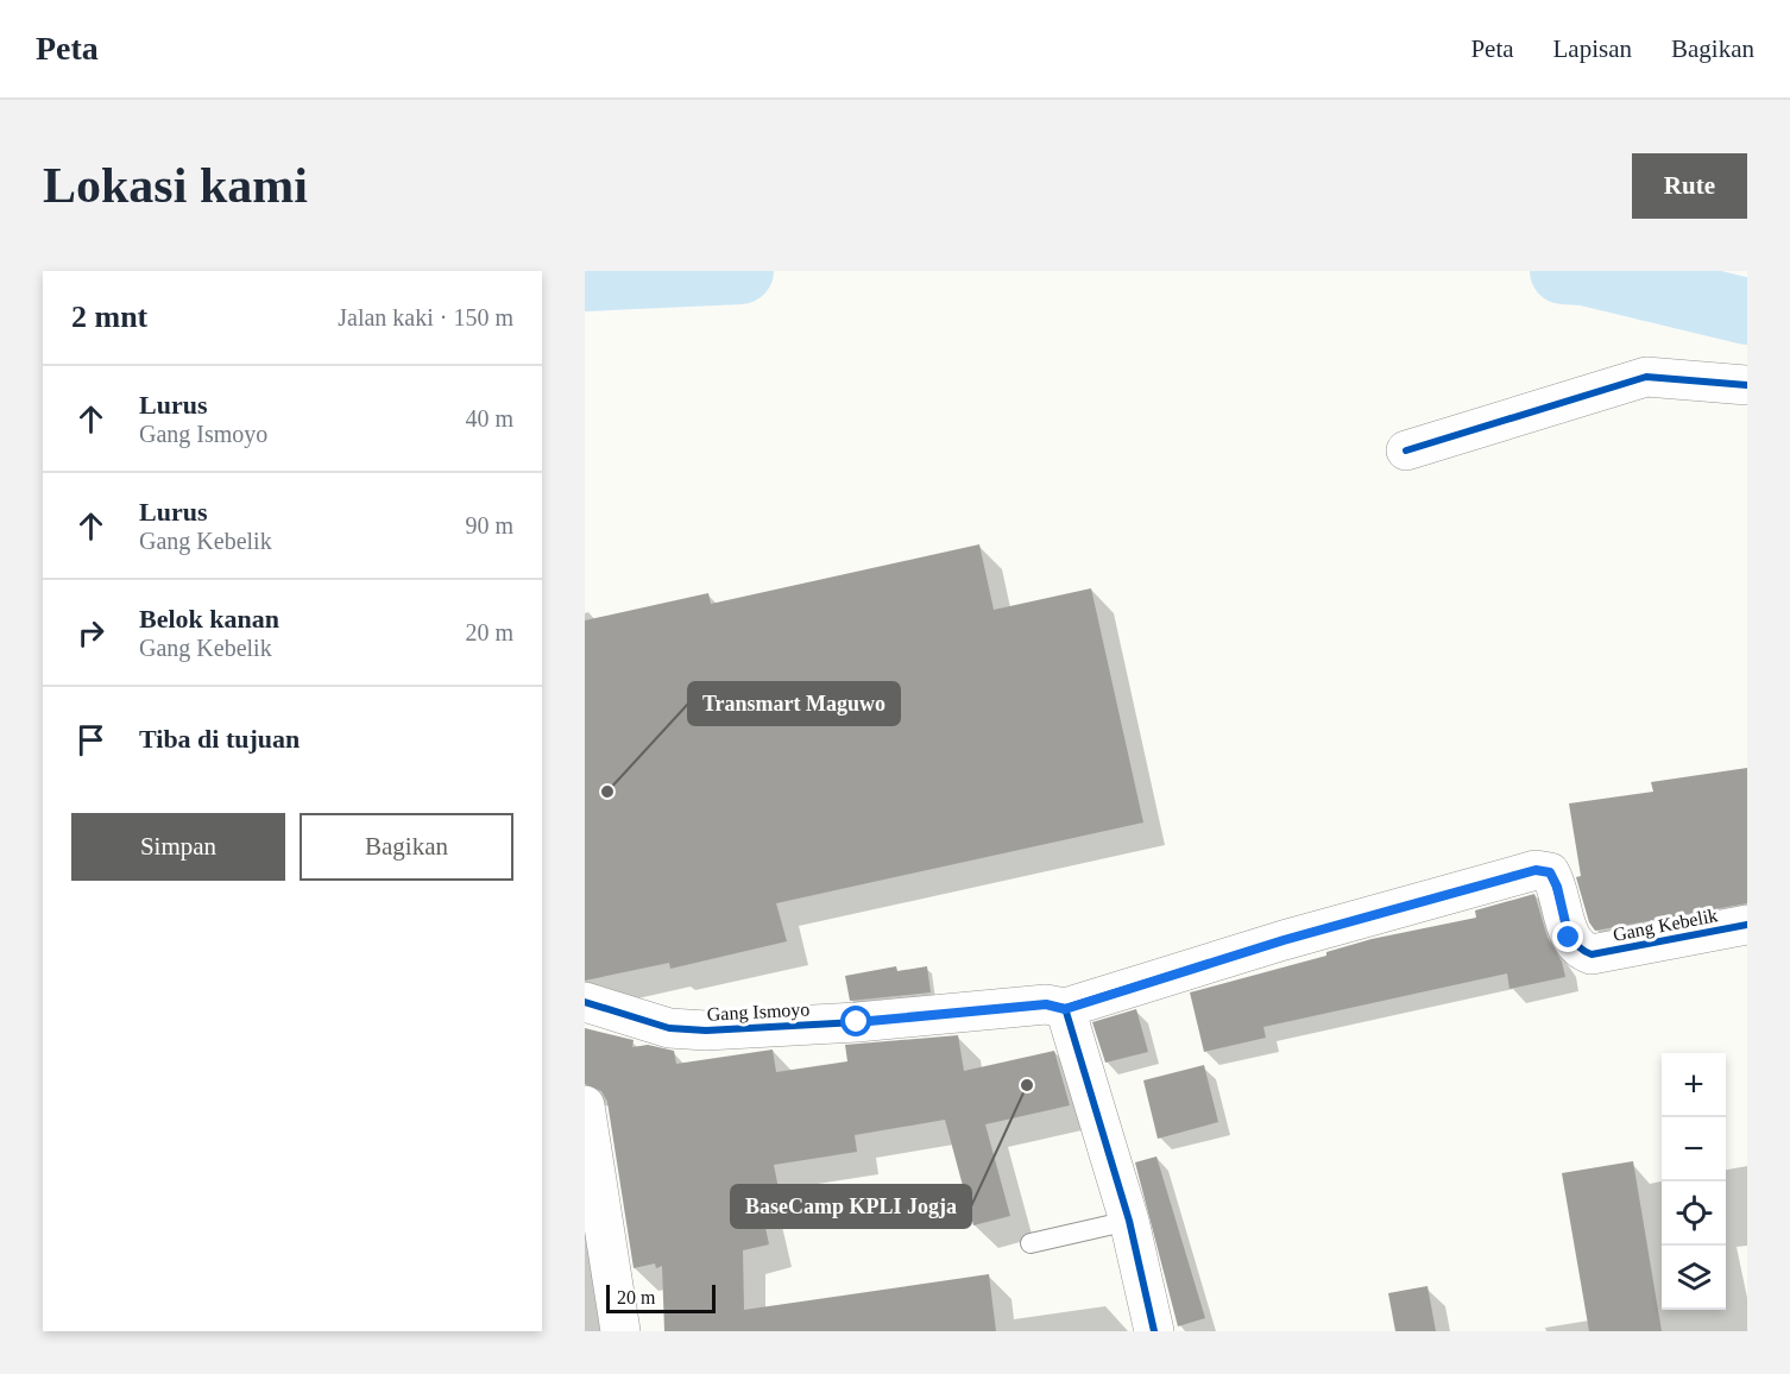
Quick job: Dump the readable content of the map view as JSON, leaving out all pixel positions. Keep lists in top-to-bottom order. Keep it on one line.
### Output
{"streets":{"street":["Gang Kebelik","Gang Ismoyo"]},"crossings":[["Gang Kebelik","Gang Ismoyo"]],"places":["Transmart Maguwo","BaseCamp KPLI Jogja"],"scale_bar":"20 m","page":{"header":"Peta","nav":["Peta","Lapisan","Bagikan"],"buttons":["Rute",["Simpan","Bagikan"]],"title":"Lokasi kami","heading":["2 mnt","Jalan kaki · 150 m"],"list":[["Lurus","Gang Ismoyo","40 m"],["Lurus","Gang Kebelik","90 m"],["Belok kanan","Gang Kebelik","20 m"],"Tiba di tujuan"],"map_buttons":["+","−"],"scale":"20 m"}}
